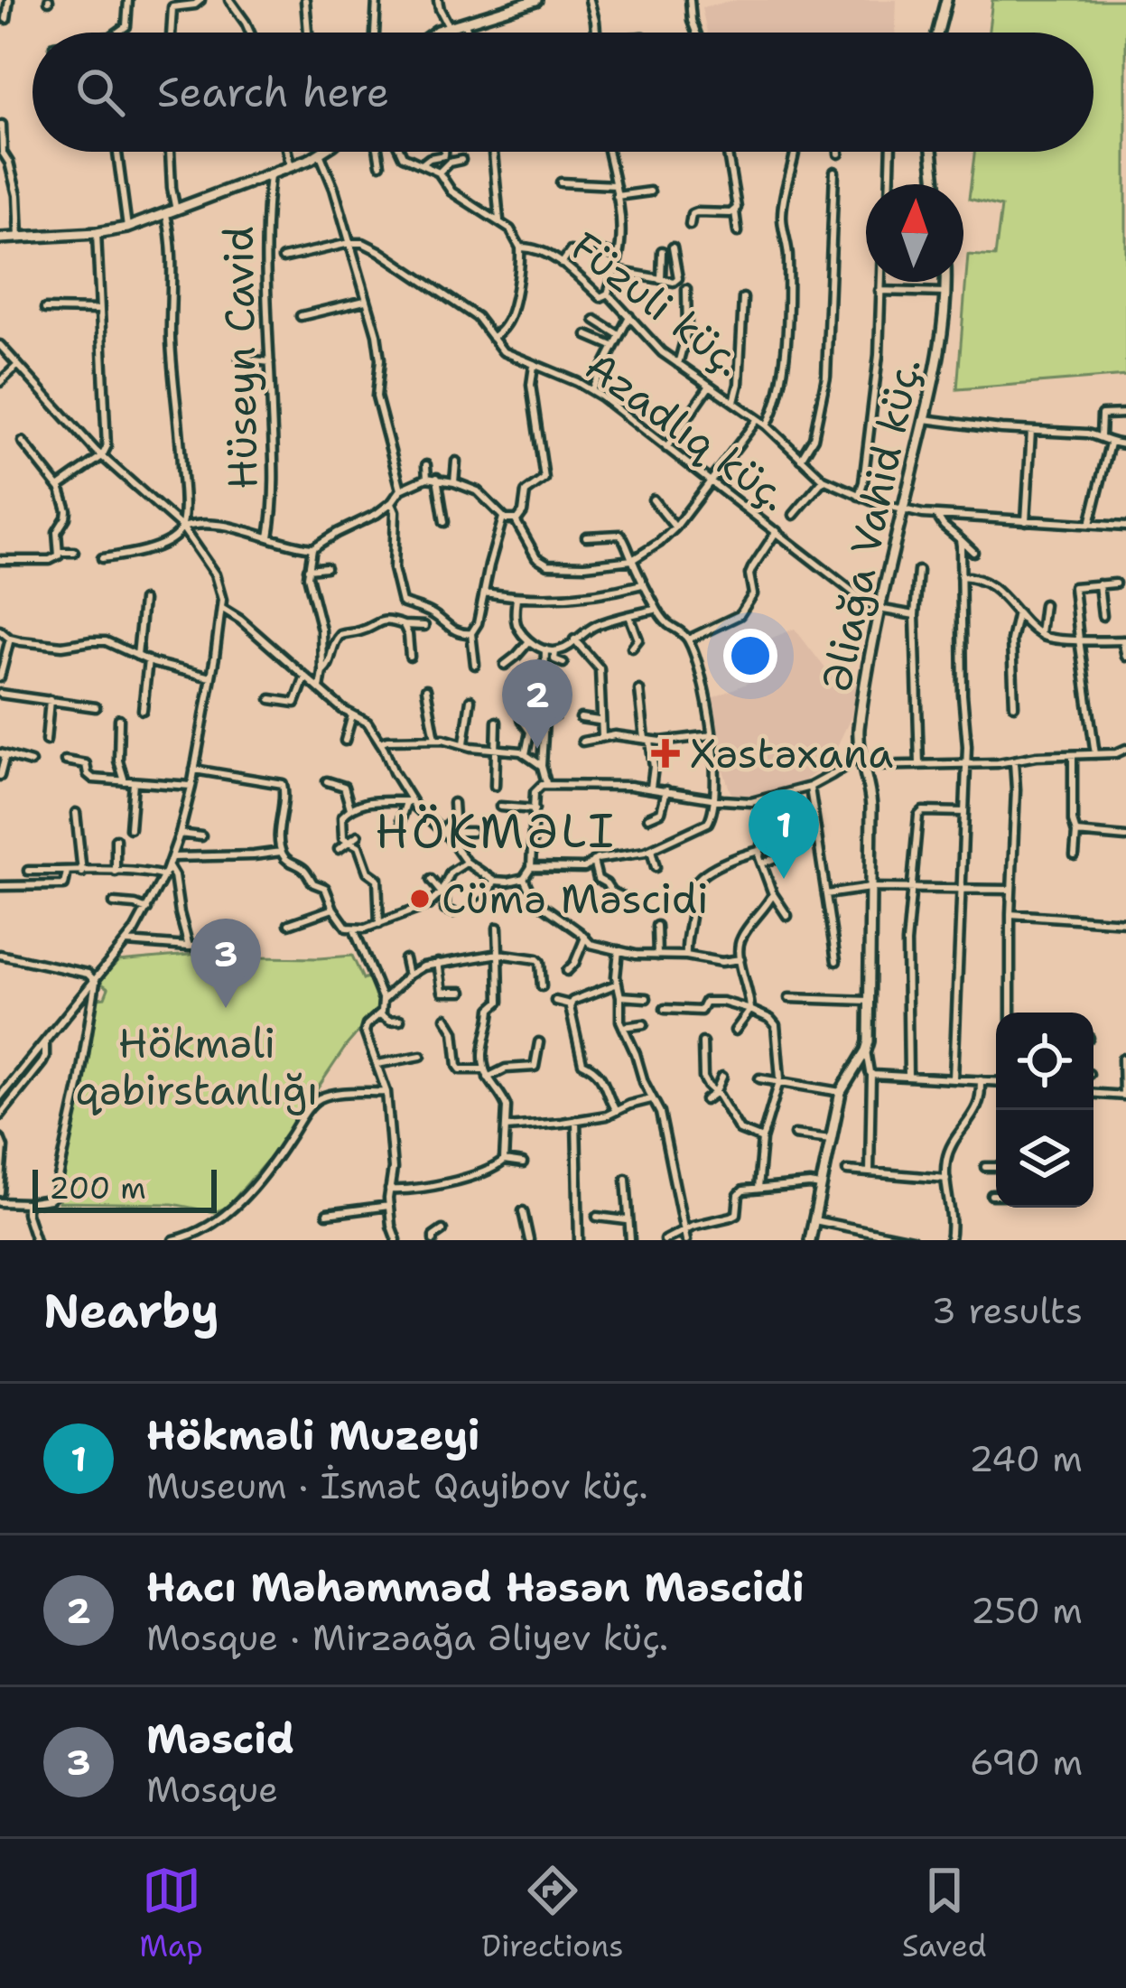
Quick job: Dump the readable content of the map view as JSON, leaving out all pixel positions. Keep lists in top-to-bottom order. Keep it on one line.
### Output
{"streets":{"street":["Füzuli küç.","Hüseyn Cavid","Azadlıq küç.","Əliağa Vahid küç."]},"crossings":[["Füzuli küç.","Əliağa Vahid küç."],["Azadlıq küç.","Əliağa Vahid küç."]],"districts":["HÖKMƏLI"],"parks":["Hökməli qəbirstanlığı"],"places":{"health":["Xəstəxana"],"other":["Cümə Məscidi"]},"scale_bar":"200 m","north":"top","page":{"search":"Search here","pins":["2","1","3"],"scale":"200 m","heading":["Nearby","3 results"],"list":[{"mark":"1","name":"Hökməli Muzeyi","note":"Museum · İsmət Qayibov küç.","value":"240 m"},{"mark":"2","name":"Hacı Məhəmməd Həsən Məscidi","note":"Mosque · Mirzəağa Əliyev küç.","value":"250 m"},{"mark":"3","name":"Məscid","note":"Mosque","value":"690 m"}],"nav":["Map","Directions","Saved"]}}
